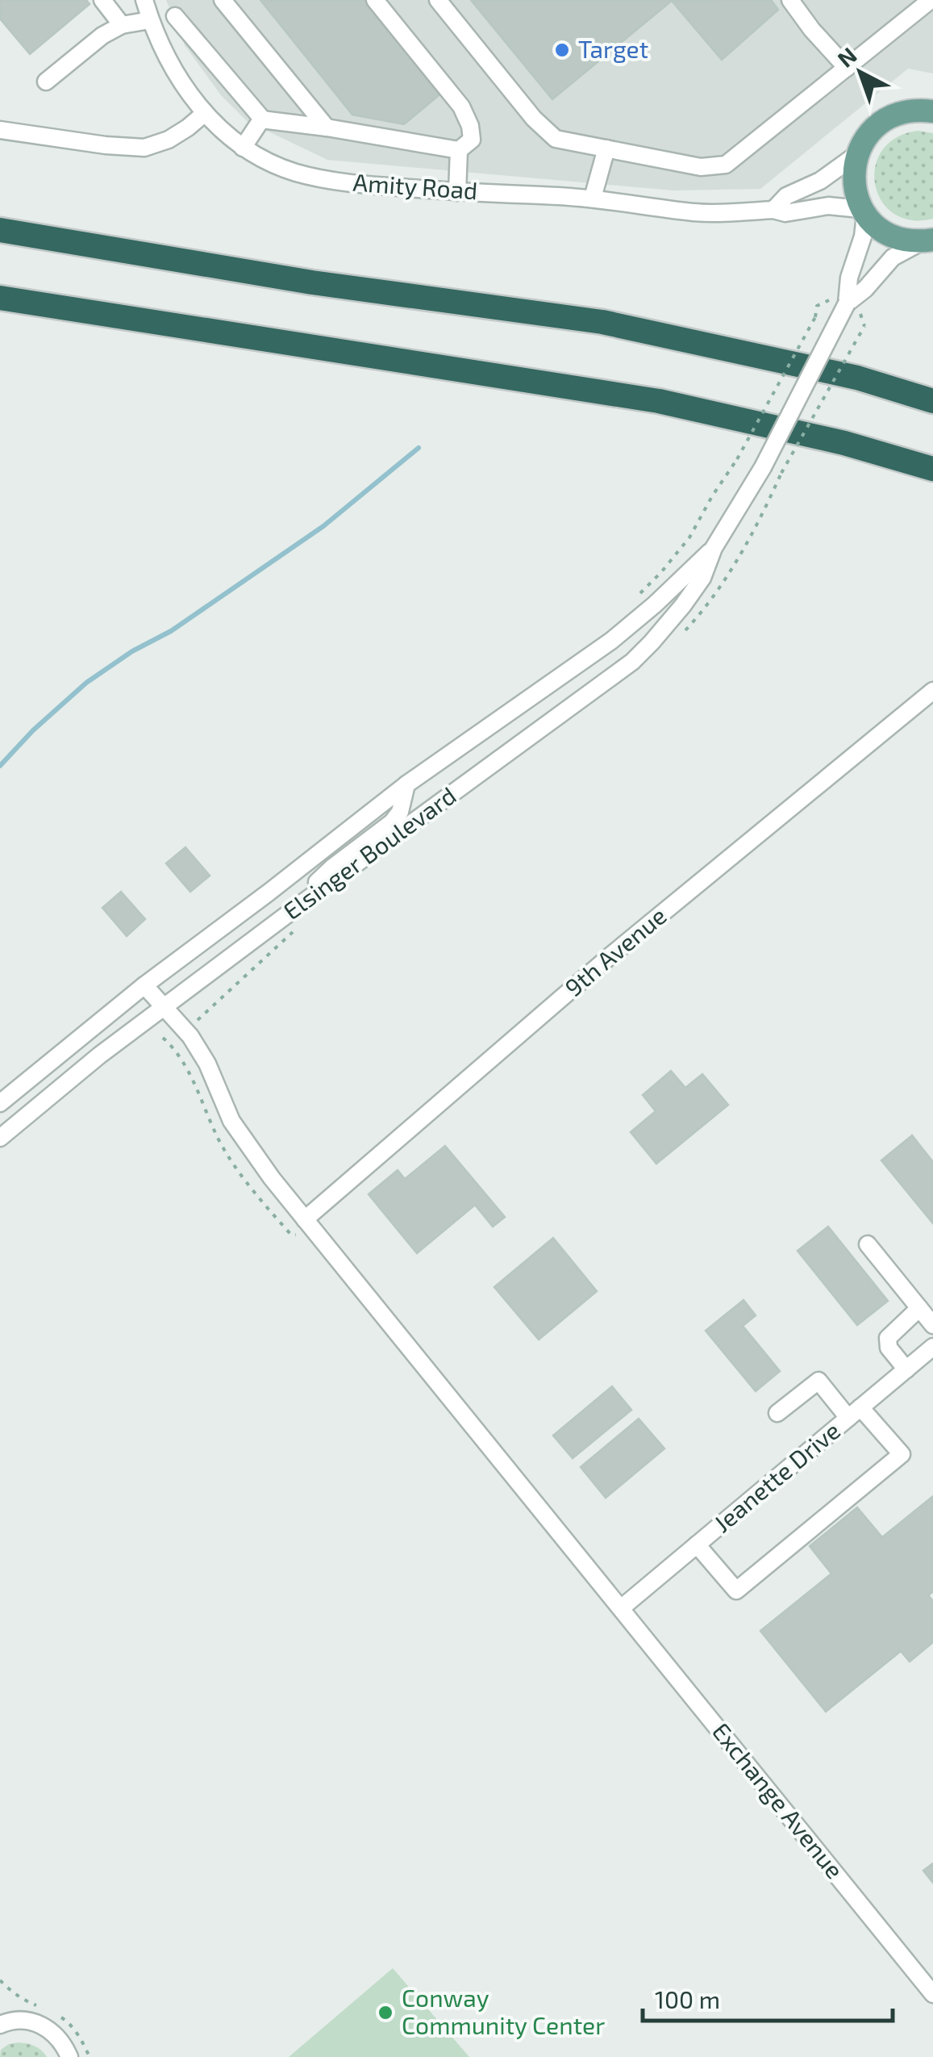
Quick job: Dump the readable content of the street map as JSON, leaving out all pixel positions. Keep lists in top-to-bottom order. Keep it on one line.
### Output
{"streets":{"street":["Amity Road","Elsinger Boulevard","9th Avenue","Jeanette Drive","Exchange Avenue"]},"crossings":[["Amity Road","Elsinger Boulevard"],["Jeanette Drive","Exchange Avenue"]],"places":["Target","Conway Community Center"],"scale_bar":"100 m","north":"top left"}
